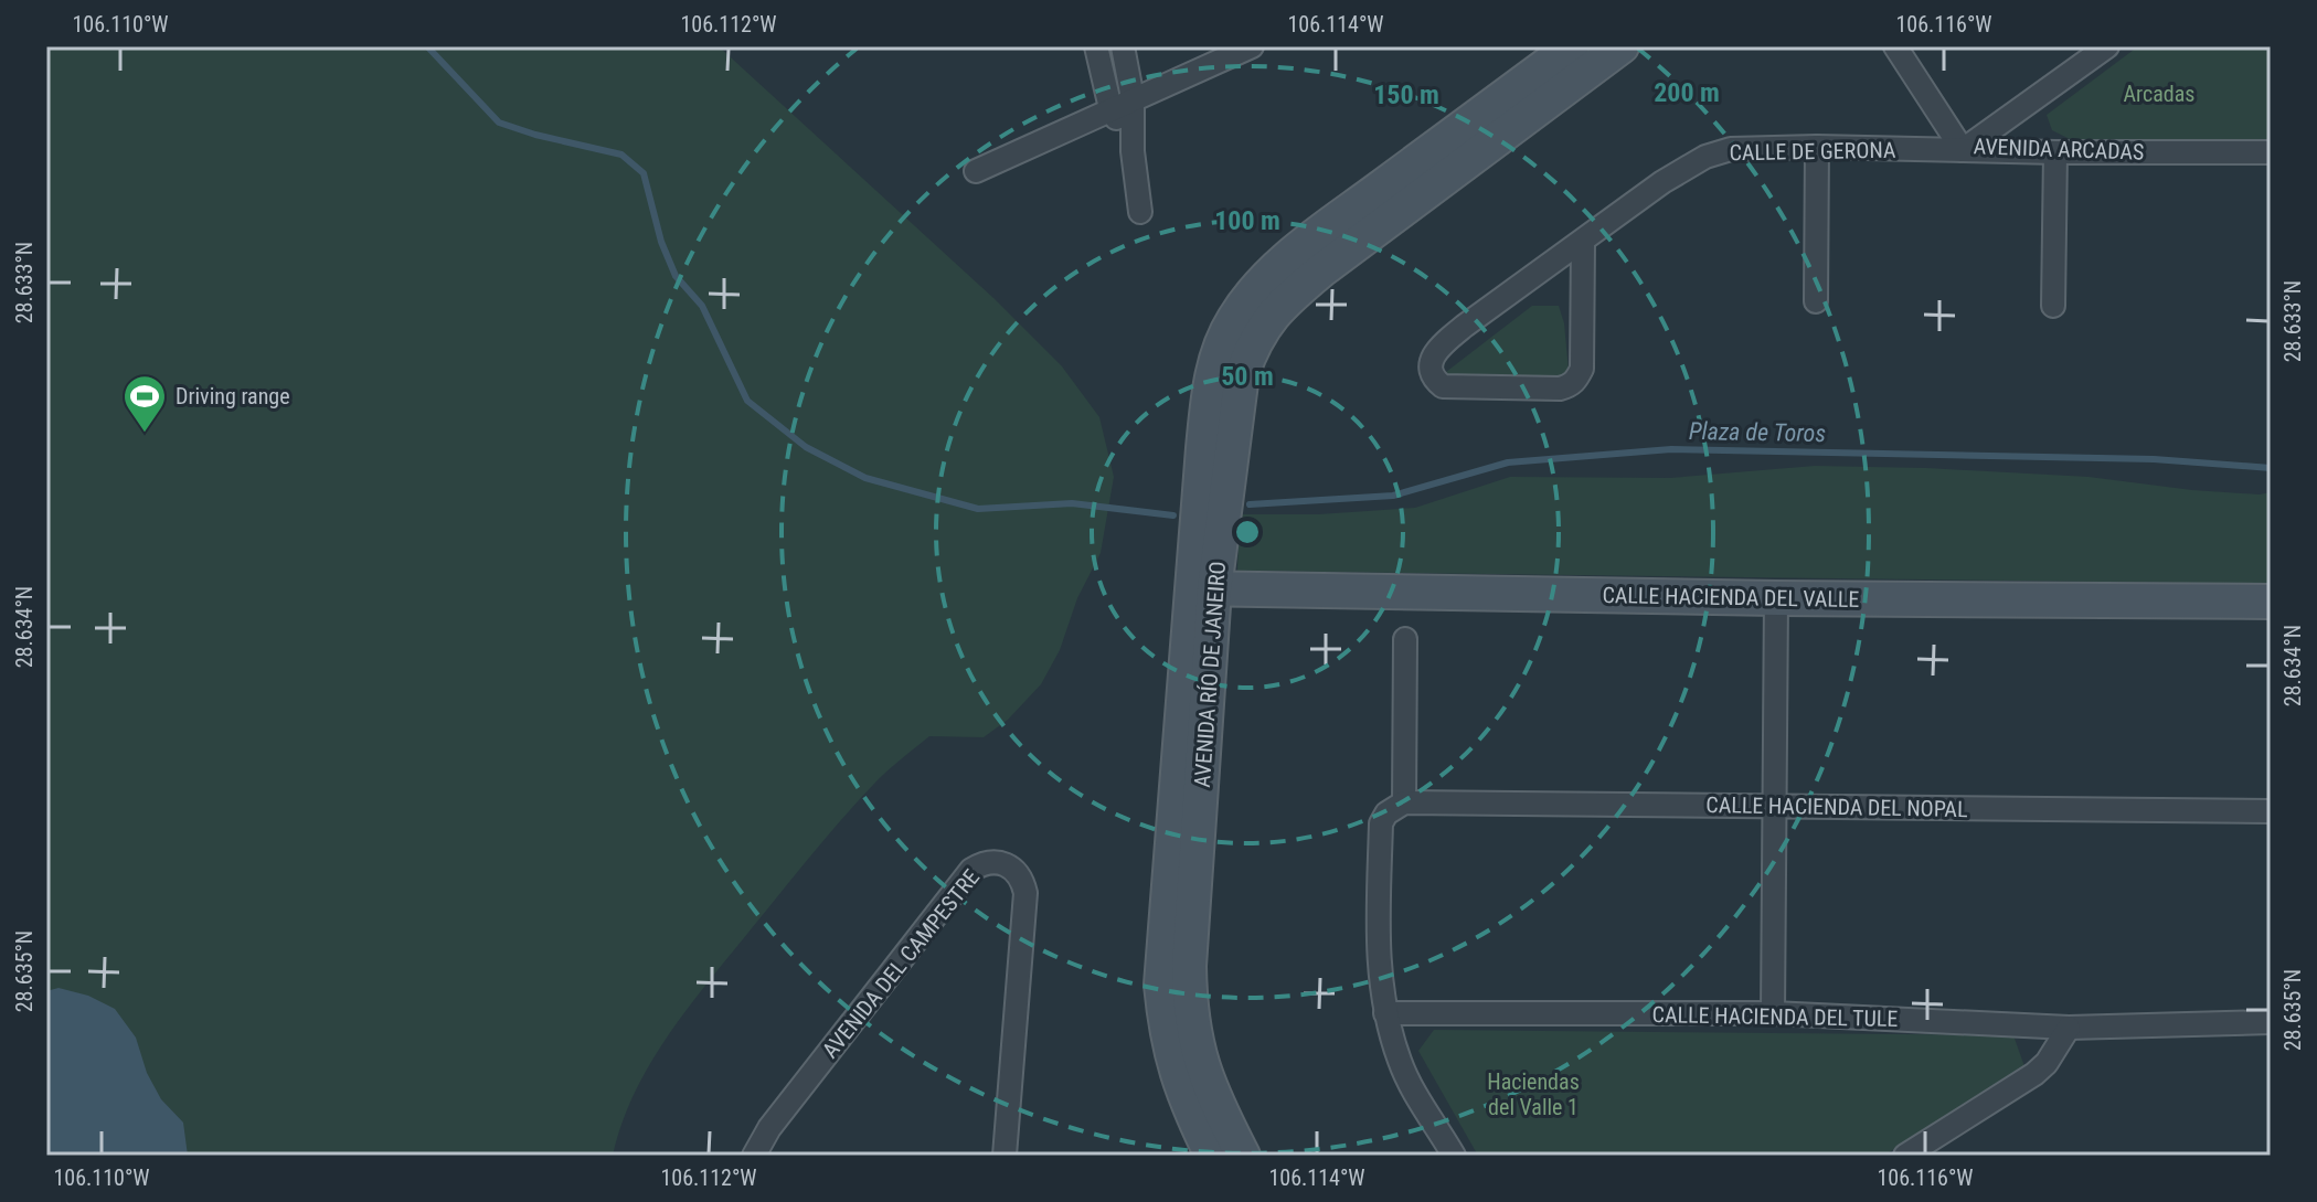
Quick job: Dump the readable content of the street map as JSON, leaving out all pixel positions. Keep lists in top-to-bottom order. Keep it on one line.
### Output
{"streets":{"main road":["CALLE HACIENDA DEL VALLE","AVENIDA RÍO DE JANEIRO"],"street":["AVENIDA ARCADAS","CALLE DE GERONA","CALLE HACIENDA DEL NOPAL","AVENIDA DEL CAMPESTRE","CALLE HACIENDA DEL TULE"]},"crossings":[["AVENIDA ARCADAS","CALLE DE GERONA"],["CALLE HACIENDA DEL VALLE","AVENIDA RÍO DE JANEIRO"]],"water":["Plaza de Toros"],"parks":["Arcadas","Haciendas del Valle 1"],"places":{"sports":["Driving range"]},"coordinates":["106.110°W","106.112°W","106.114°W","106.116°W","28.633°N","28.634°N","28.635°N"],"rings":["200 m","150 m","100 m","50 m"]}
